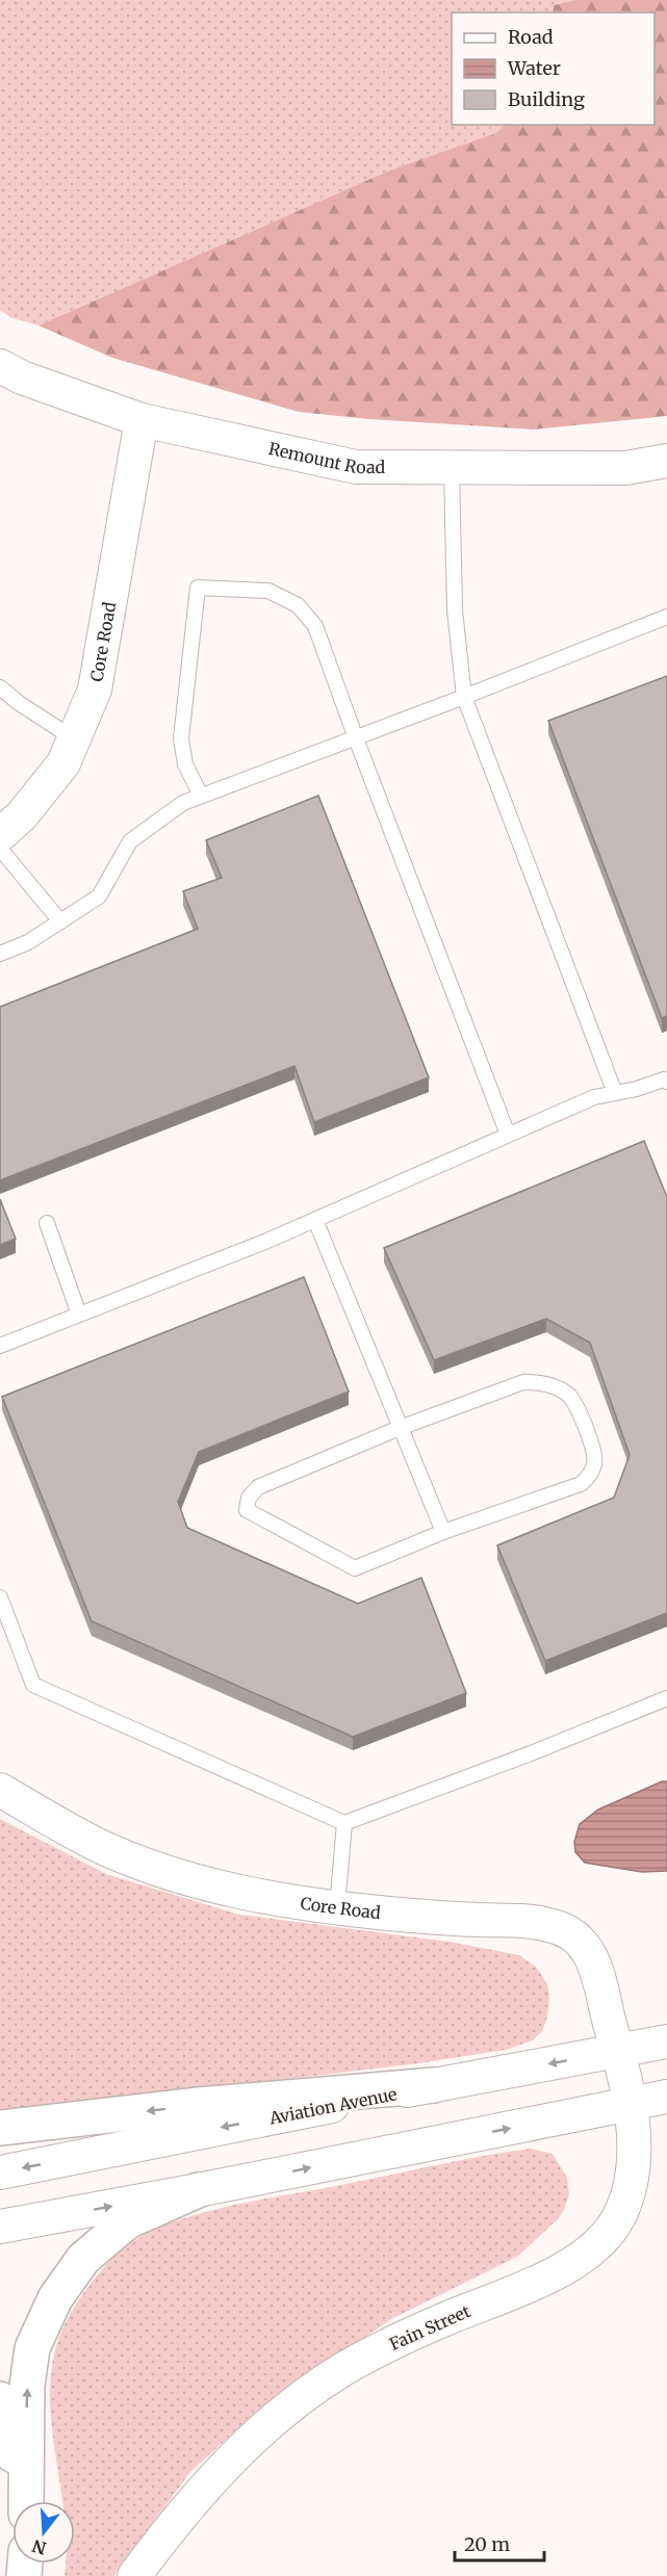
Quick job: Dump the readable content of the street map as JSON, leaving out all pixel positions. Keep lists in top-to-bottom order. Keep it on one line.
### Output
{"streets":{"street":["Remount Road","Core Road","Aviation Avenue","Fain Street"]},"crossings":[["Remount Road","Core Road"],["Core Road","Aviation Avenue"],["Core Road","Fain Street"],["Aviation Avenue","Fain Street"]],"legend":["Road","Water","Building"],"scale_bar":"20 m","north":"bottom"}
